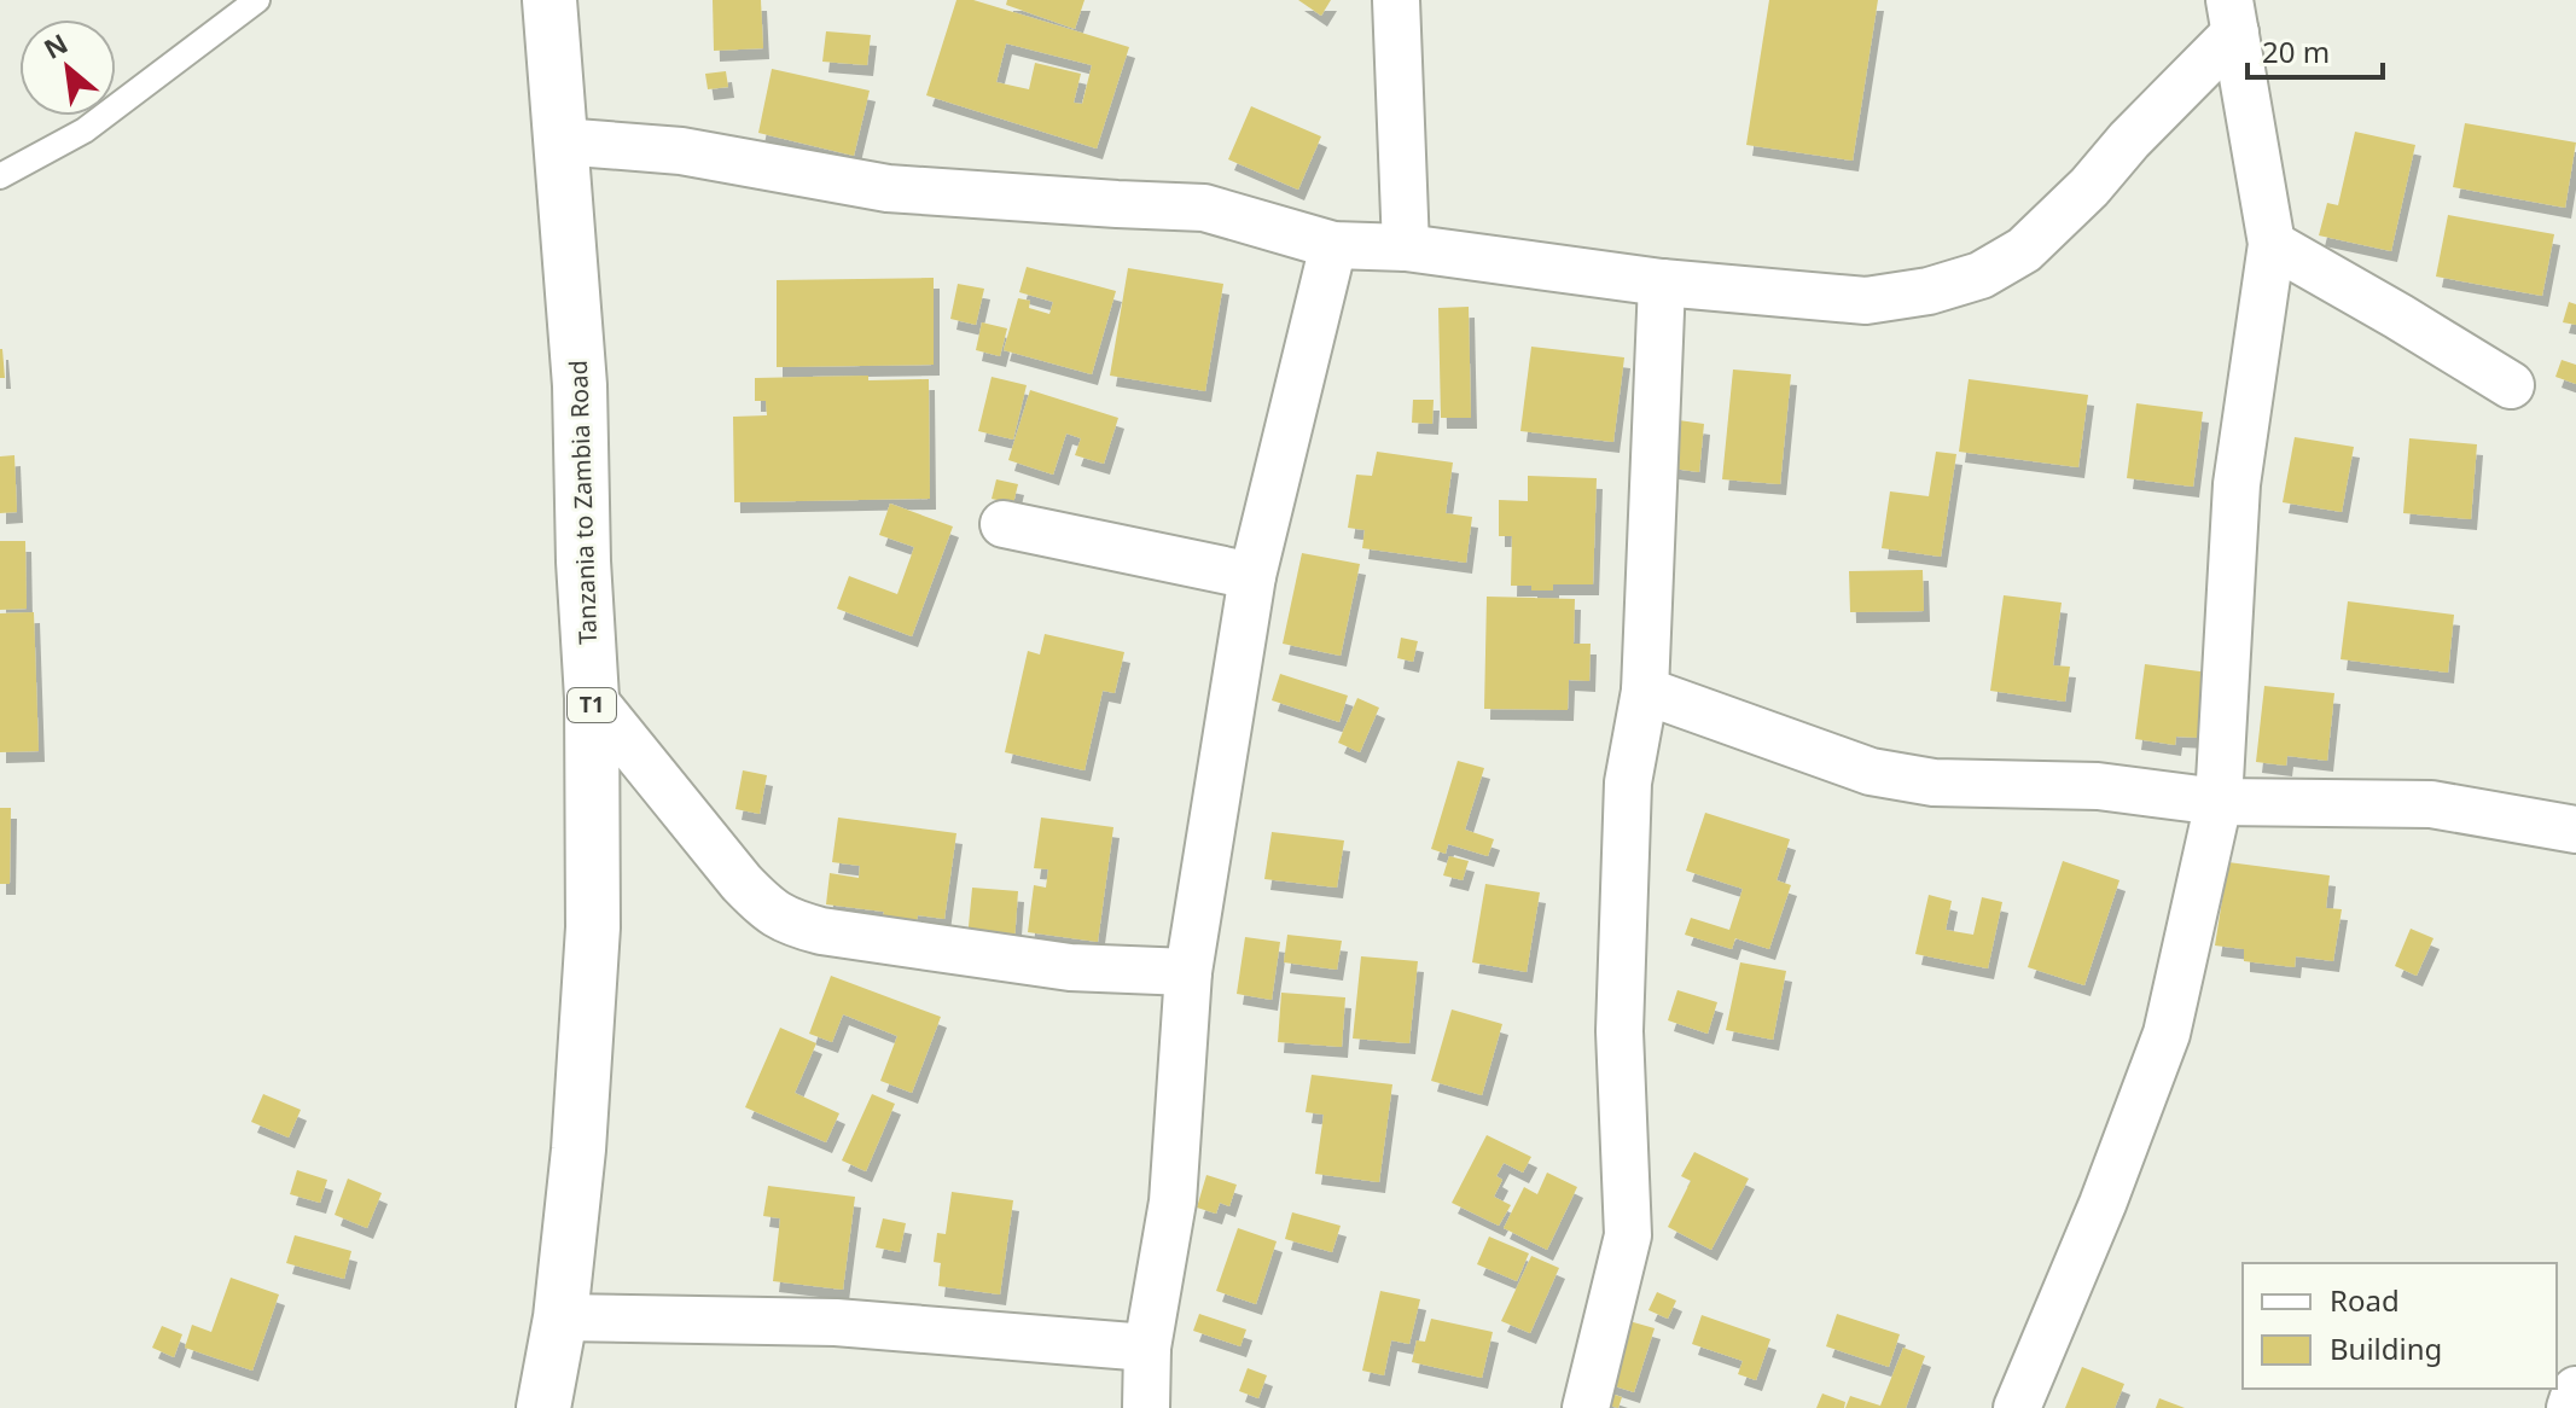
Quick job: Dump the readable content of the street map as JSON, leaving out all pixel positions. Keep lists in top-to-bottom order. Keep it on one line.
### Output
{"streets":{"highway":["Tanzania to Zambia Road","T1"]},"legend":["Road","Building"],"scale_bar":"20 m","north":"top left"}
